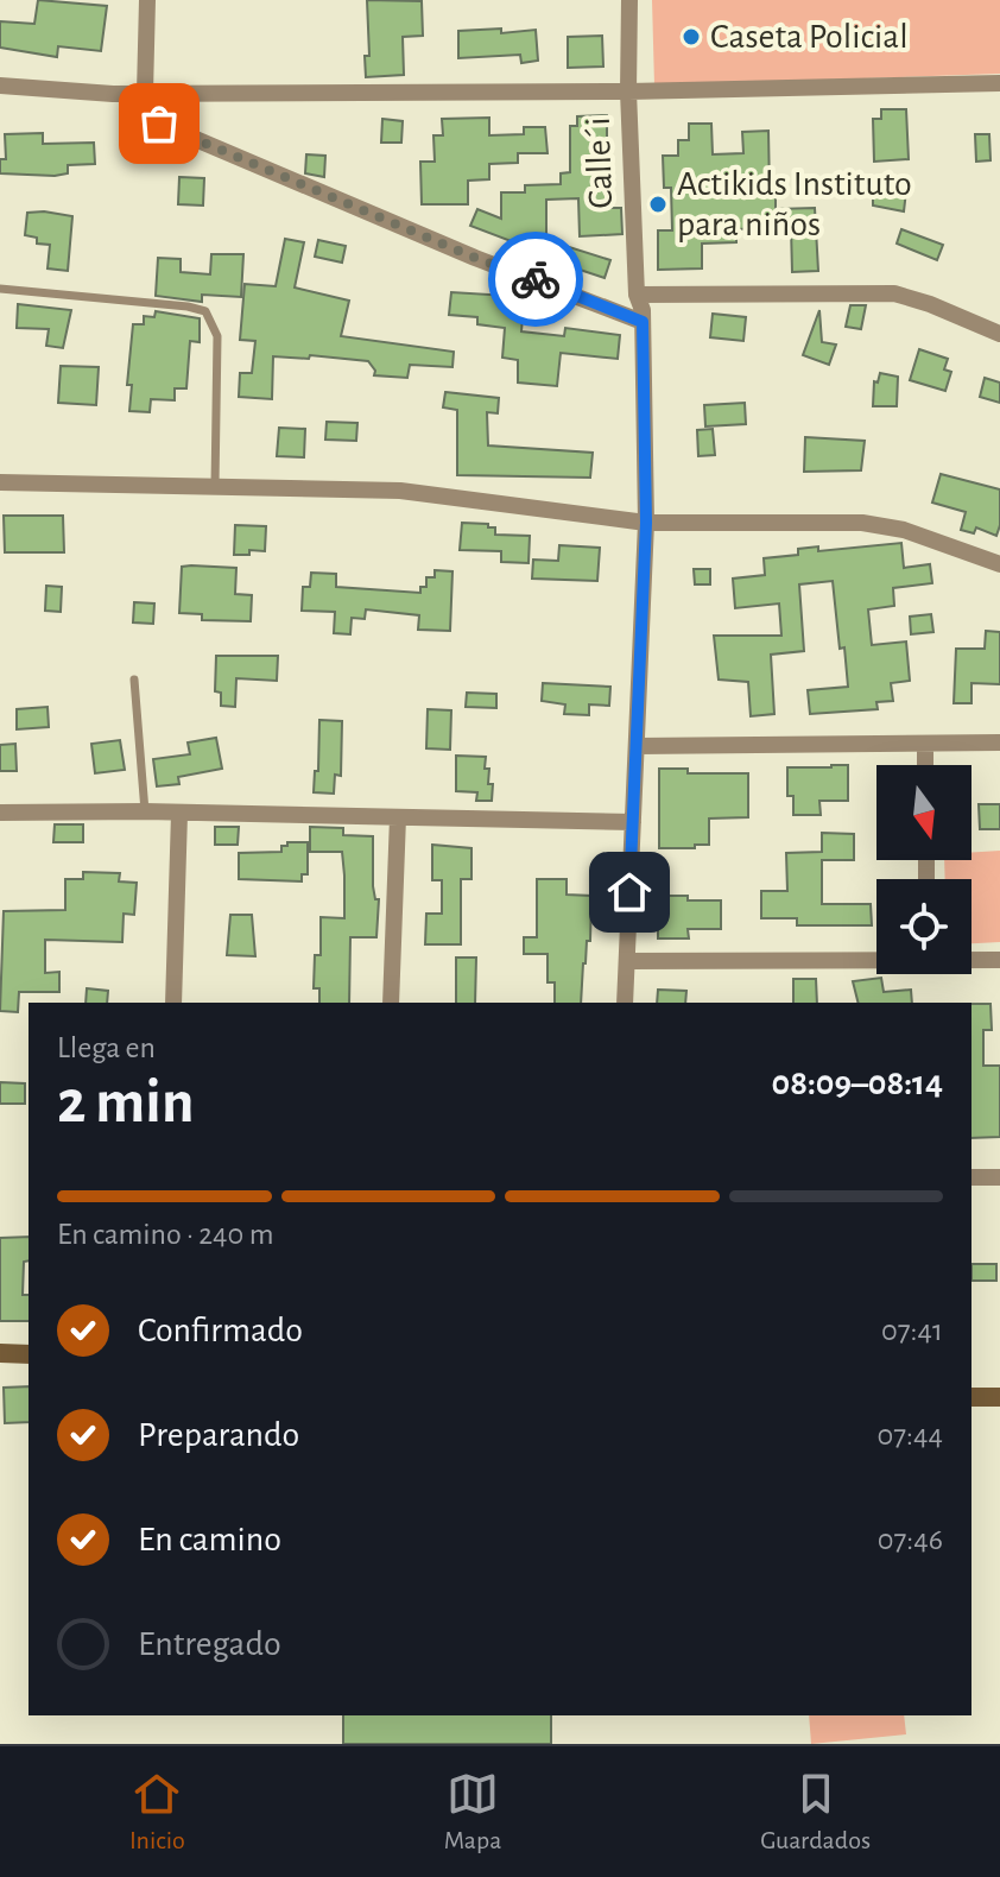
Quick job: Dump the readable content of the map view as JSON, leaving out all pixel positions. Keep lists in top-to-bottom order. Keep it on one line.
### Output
{"streets":{"street":["Calle´i"]},"places":["Caseta Policial","Actikids Instituto para niños"],"north":"bottom","page":{"heading":["2 min","Llega en","08:09–08:14"],"bar":"En camino · 240 m","list":[["Confirmado","07:41"],["Preparando","07:44"],["En camino","07:46"],"Entregado"],"tabs":["Inicio","Mapa","Guardados"]}}
